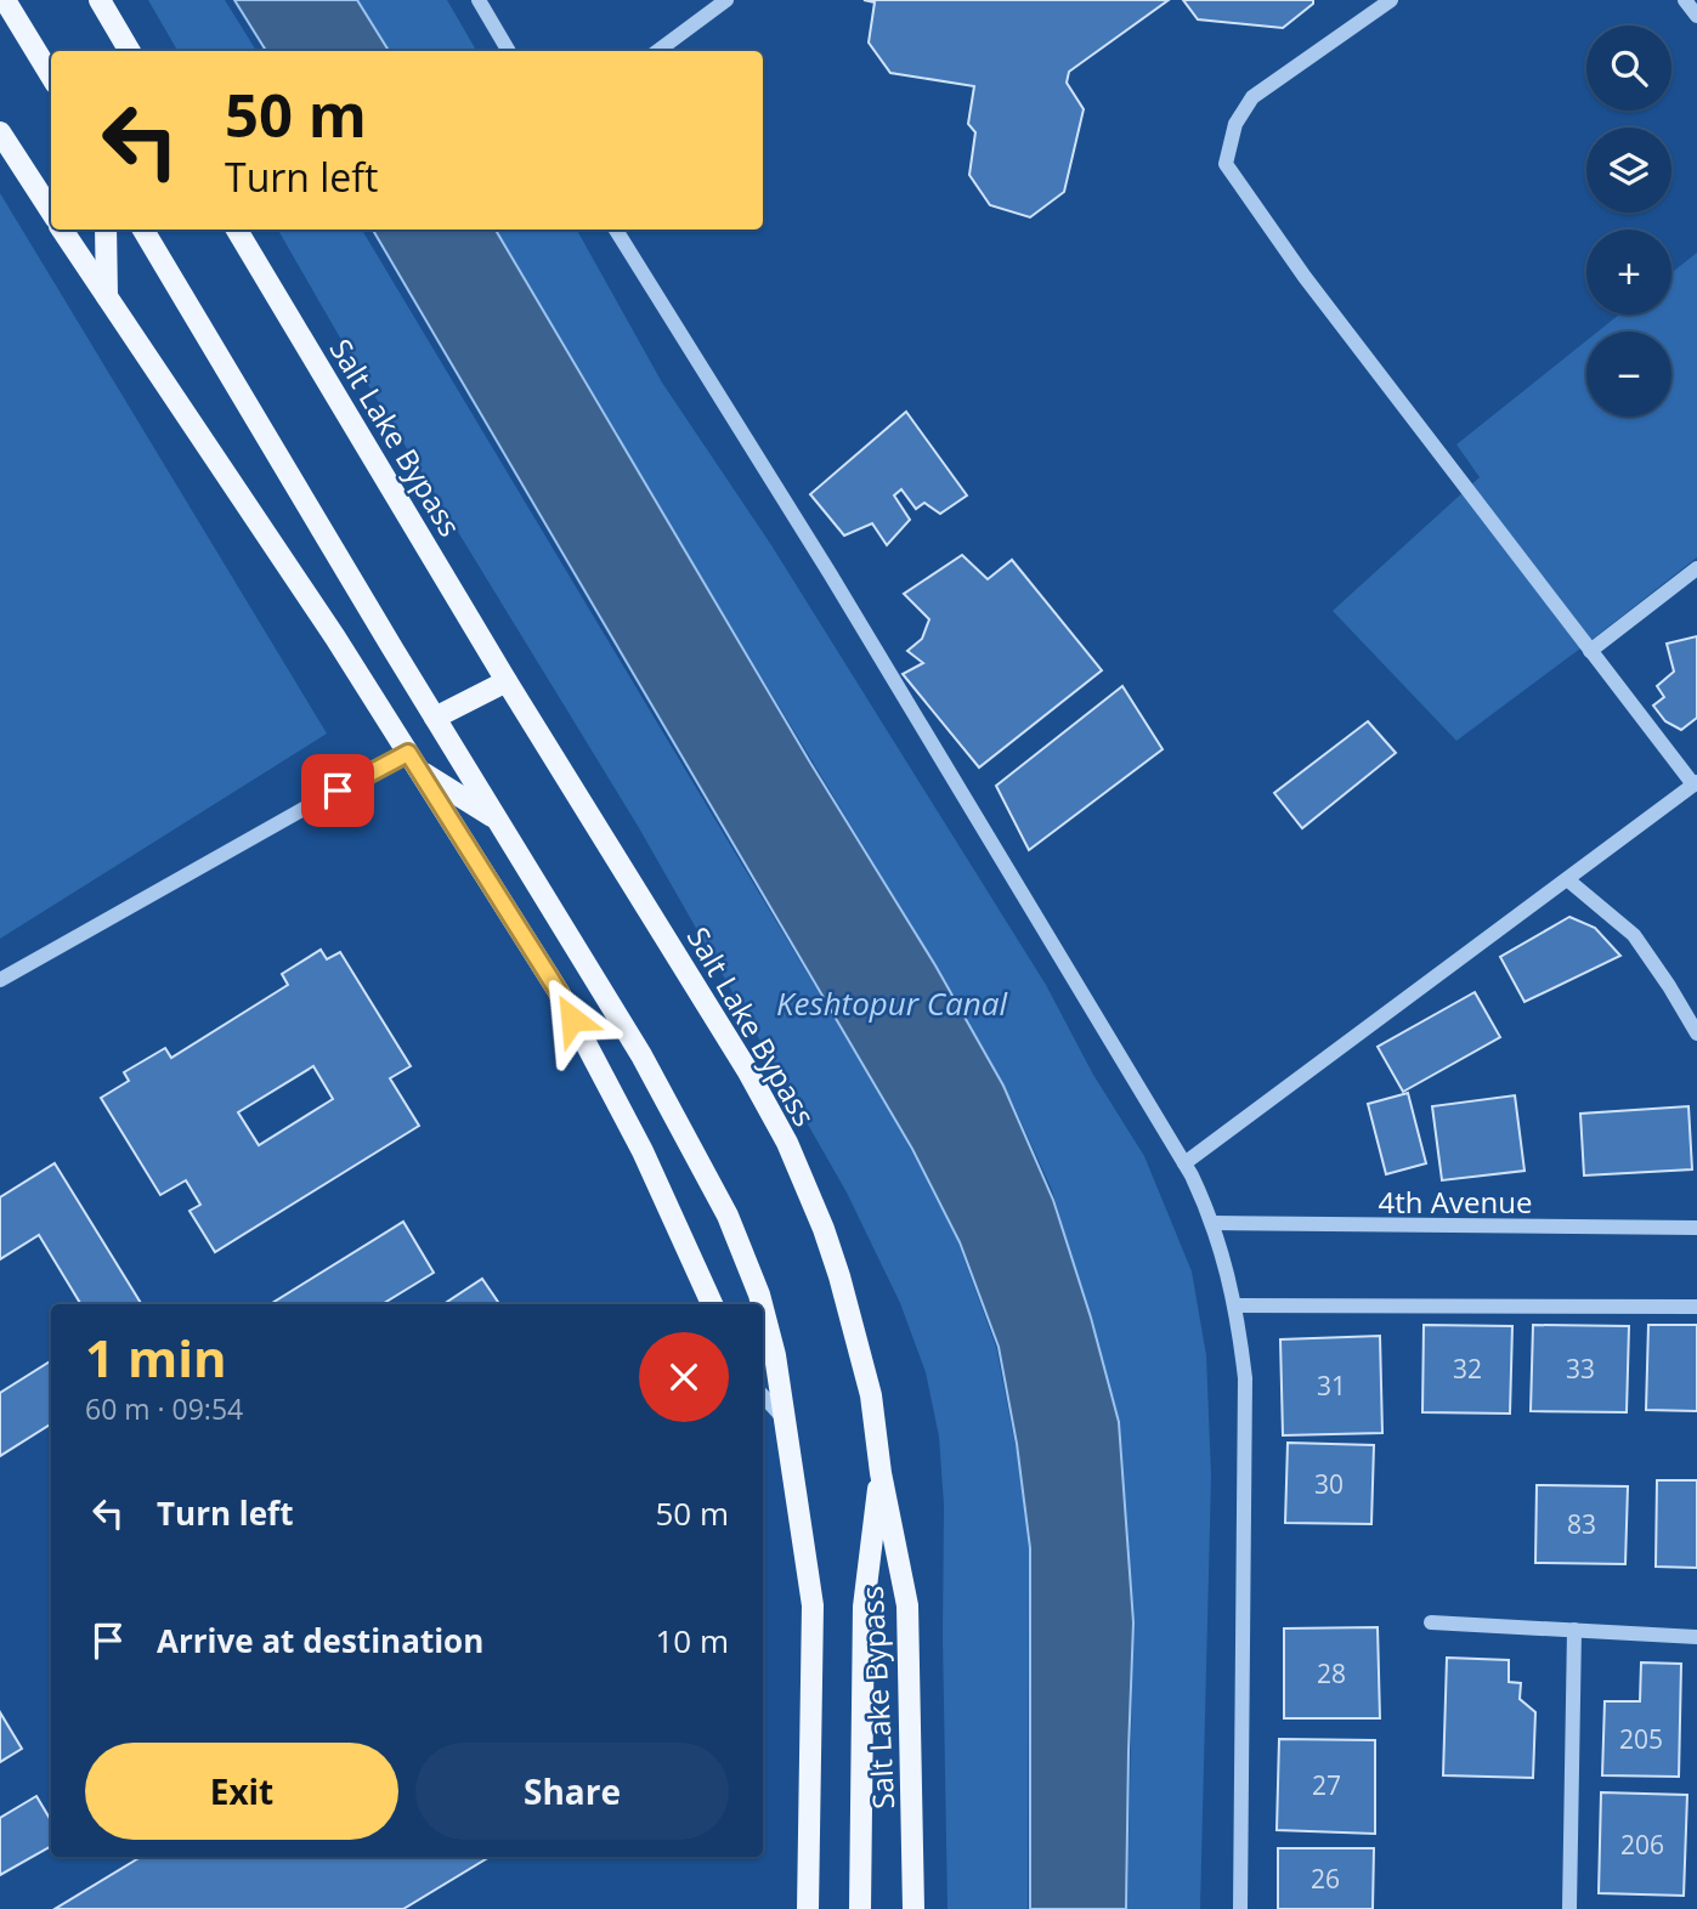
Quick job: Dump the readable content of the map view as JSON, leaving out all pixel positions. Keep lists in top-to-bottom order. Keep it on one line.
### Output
{"streets":{"main road":["Salt Lake Bypass"],"street":["4th Avenue"]},"water":["Keshtopur Canal"],"house_numbers":["32","33","31","30","83","28","205","27","206","26"],"page":{"map_buttons":["+","−"],"turn":["50 m","Turn left"],"heading":["1 min","60 m · 09:54"],"list":[{"name":"Turn left","value":"50 m"},{"name":"Arrive at destination","value":"10 m"}],"buttons":["Exit","Share"]}}
